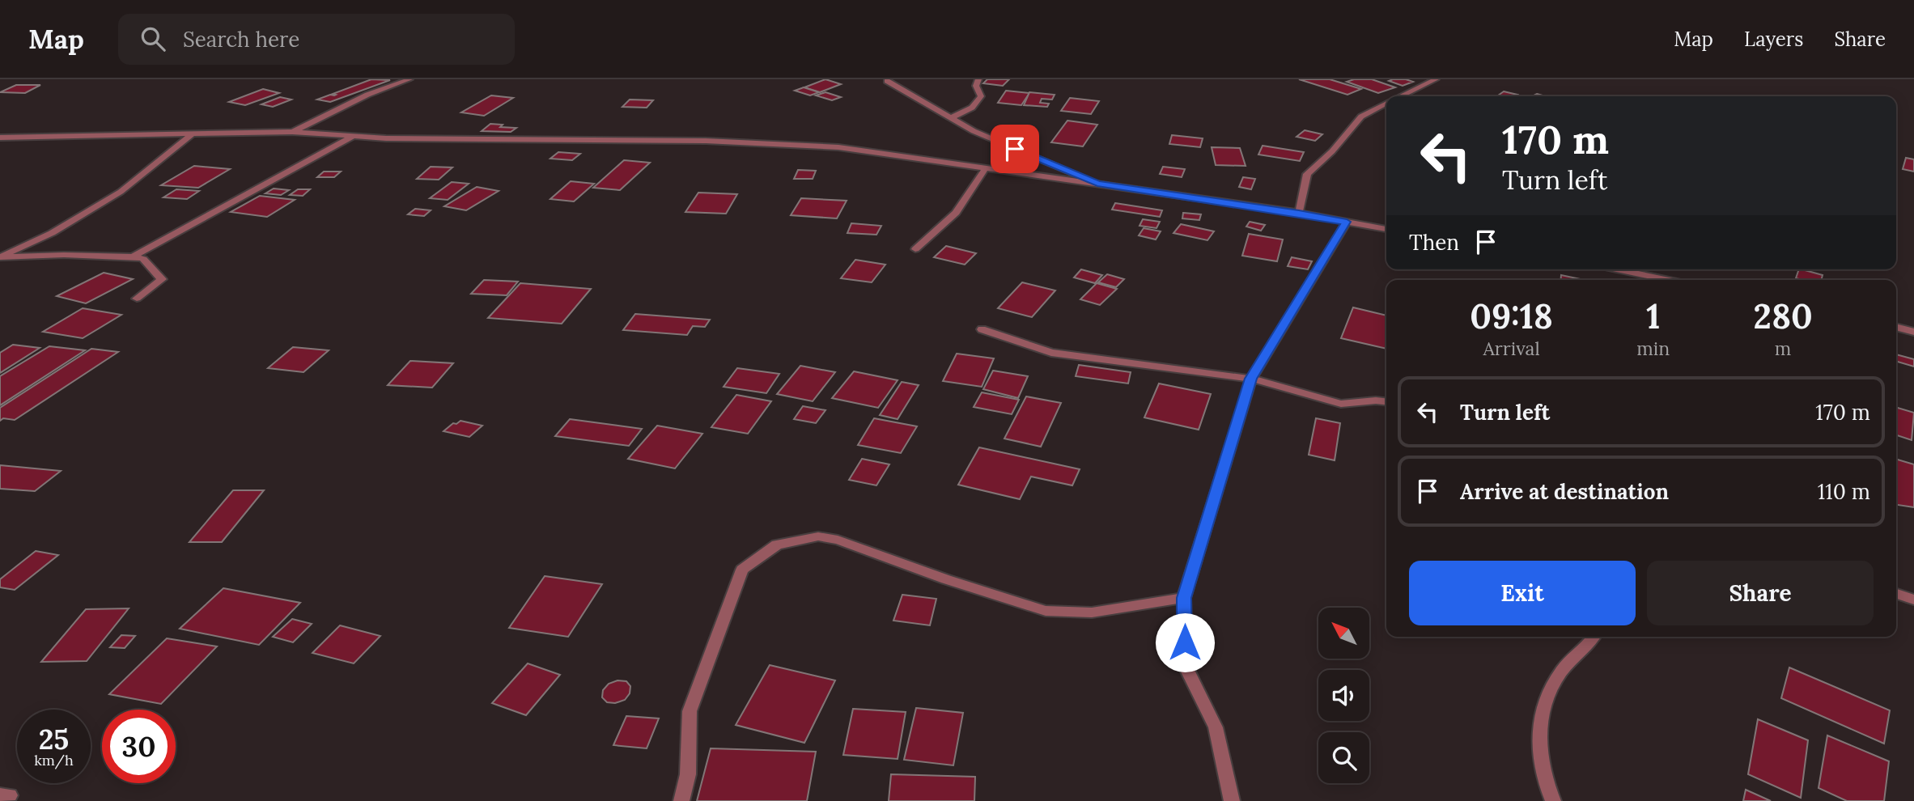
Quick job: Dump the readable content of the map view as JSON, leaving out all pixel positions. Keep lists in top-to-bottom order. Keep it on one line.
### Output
{"north":"top left","page":{"header":"Map","search":"Search here","nav":["Map","Layers","Share"],"turn":["170 m","Turn left"],"then":"Then","eta":["09:18","Arrival","1","min","280","m"],"list":[{"name":"Turn left","value":"170 m"},{"name":"Arrive at destination","value":"110 m"}],"buttons":["Exit","Share"],"speed":"25 km/h","limit":"30"}}
